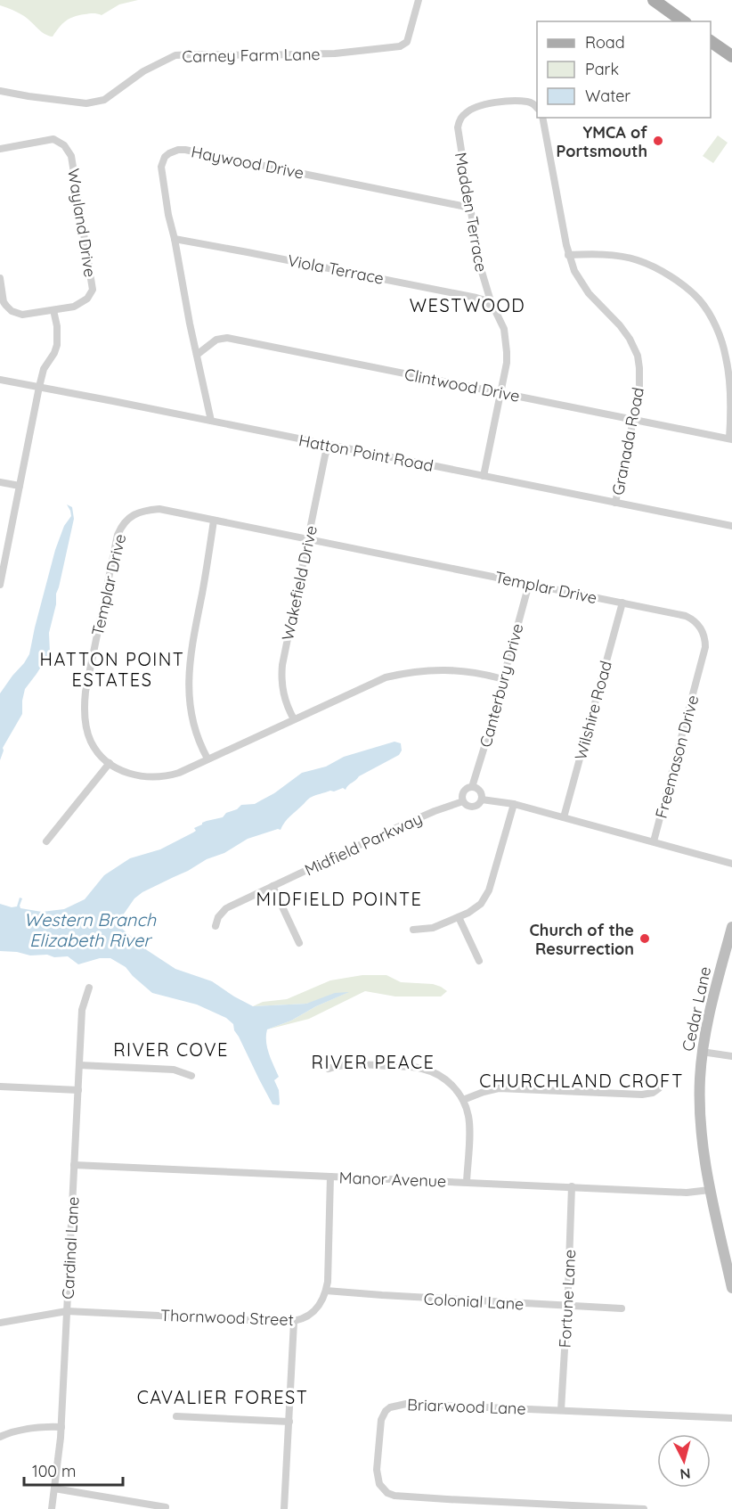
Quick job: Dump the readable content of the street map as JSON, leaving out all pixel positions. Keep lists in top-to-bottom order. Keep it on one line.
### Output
{"streets":{"main road":["Cedar Lane"],"street":["Carney Farm Lane","Haywood Drive","Madden Terrace","Wayland Drive","Viola Terrace","Clintwood Drive","Granada Road","Hatton Point Road","Wakefield Drive","Templar Drive","Canterbury Drive","Wilshire Road","Freemason Drive","Midfield Parkway","Manor Avenue","Cardinal Lane","Fortune Lane","Colonial Lane","Thornwood Street","Briarwood Lane"]},"crossings":[["Haywood Drive","Madden Terrace"],["Haywood Drive","Viola Terrace"],["Haywood Drive","Clintwood Drive"],["Haywood Drive","Hatton Point Road"],["Madden Terrace","Viola Terrace"],["Madden Terrace","Clintwood Drive"],["Madden Terrace","Hatton Point Road"],["Clintwood Drive","Granada Road"],["Granada Road","Hatton Point Road"],["Hatton Point Road","Wakefield Drive"],["Wakefield Drive","Templar Drive"],["Templar Drive","Canterbury Drive"],["Templar Drive","Wilshire Road"],["Templar Drive","Freemason Drive"],["Canterbury Drive","Midfield Parkway"],["Cedar Lane","Manor Avenue"],["Manor Avenue","Cardinal Lane"],["Manor Avenue","Fortune Lane"],["Manor Avenue","Thornwood Street"],["Cardinal Lane","Thornwood Street"],["Fortune Lane","Colonial Lane"],["Fortune Lane","Briarwood Lane"],["Colonial Lane","Thornwood Street"]],"districts":["WESTWOOD","HATTON POINT ESTATES","MIDFIELD POINTE","RIVER COVE","RIVER PEACE","CHURCHLAND CROFT","CAVALIER FOREST"],"water":["Western Branch Elizabeth River"],"places":["YMCA of Portsmouth","Church of the Resurrection"],"legend":["Road","Park","Water"],"scale_bar":"100 m","north":"bottom"}
